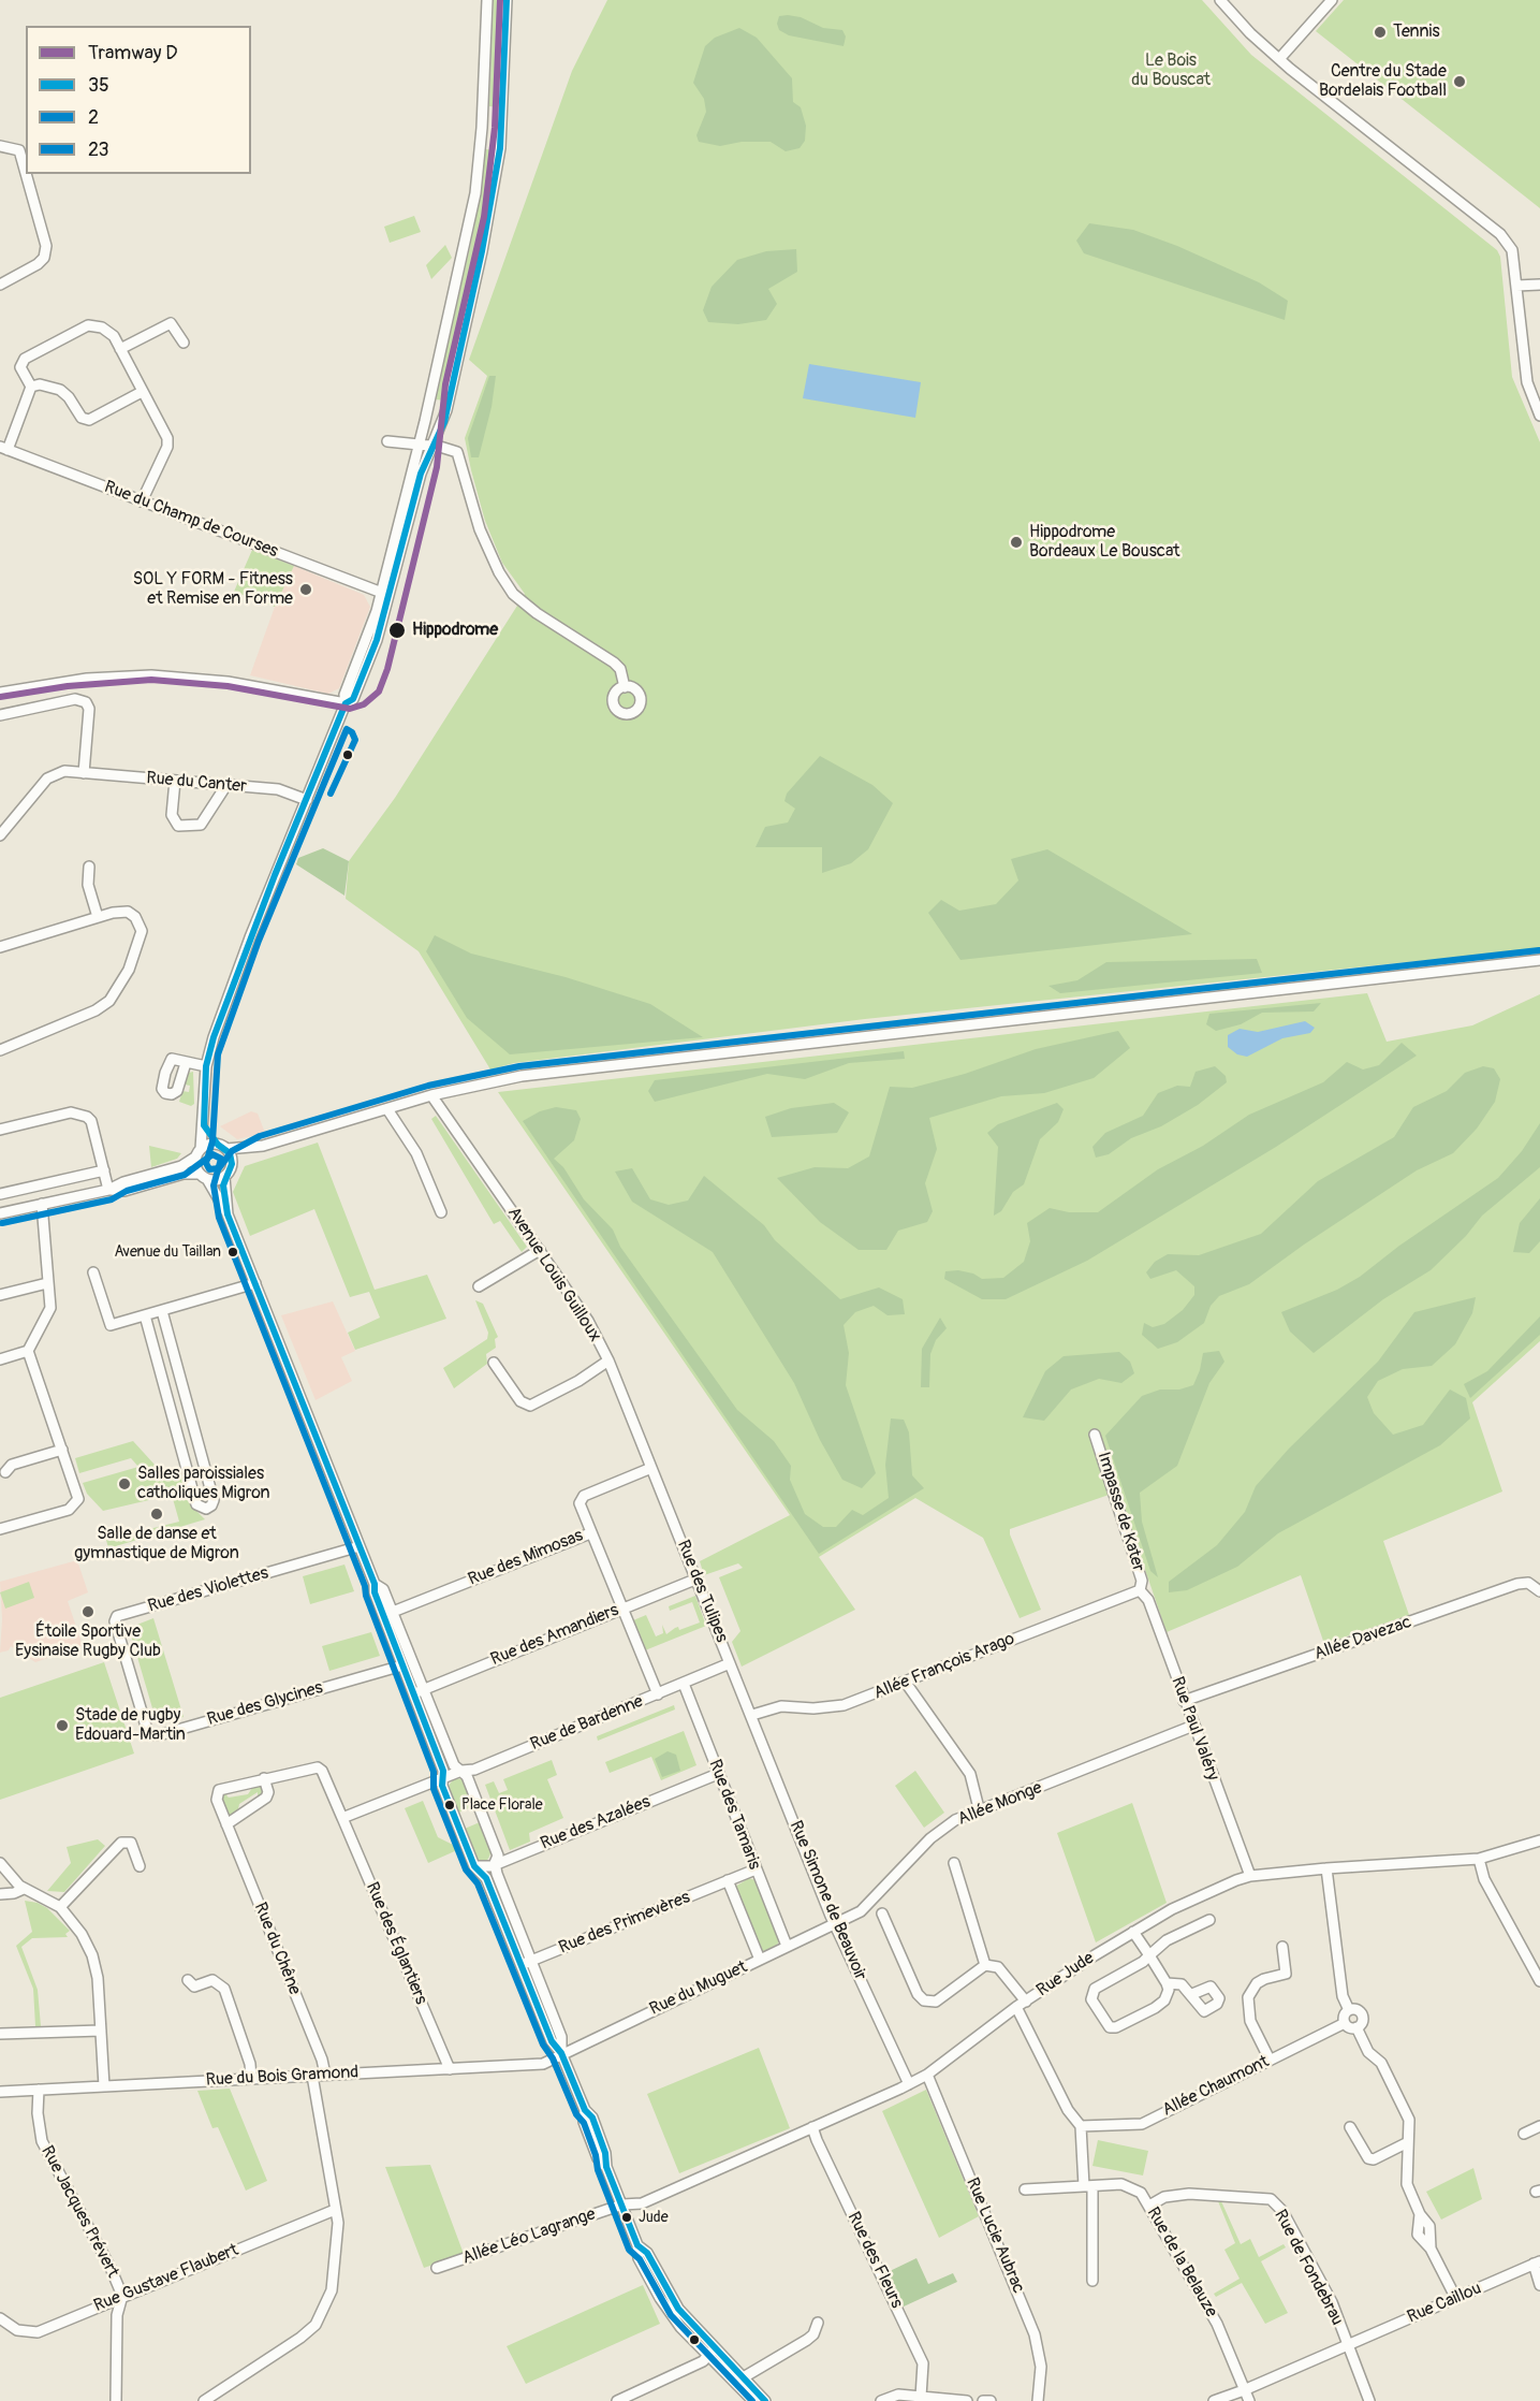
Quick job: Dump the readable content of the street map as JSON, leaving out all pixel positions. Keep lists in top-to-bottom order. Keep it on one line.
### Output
{"streets":{"street":["Rue du Champ de Courses","Rue du Canter","Avenue Louis Guilloux","Impasse de Kater","Rue des Mimosas","Rue des Violettes","Rue des Tulipes","Rue des Amandiers","Allée Davezac","Allée François Arago","Rue des Glycines","Rue de Bardenne","Rue Paul Valéry","Allée Monge","Rue des Tamaris","Rue des Azalées","Rue Simone de Beauvoir","Rue des Primevères","Rue des Églantiers","Rue du Chêne","Rue Jude","Rue du Muguet","Rue du Bois Gramond","Allée Chaumont","Rue Jacques Prévert","Rue Lucie Aubrac","Allée Léo Lagrange","Rue des Fleurs","Rue de la Belauze","Rue de Fondebrau","Rue Gustave Flaubert","Rue Caillou"]},"crossings":[["Avenue Louis Guilloux","Rue des Mimosas"],["Avenue Louis Guilloux","Rue des Tulipes"],["Impasse de Kater","Allée François Arago"],["Impasse de Kater","Rue Paul Valéry"],["Rue des Mimosas","Rue des Tulipes"],["Rue des Violettes","Rue des Glycines"],["Rue des Tulipes","Rue des Amandiers"],["Rue des Tulipes","Allée François Arago"],["Rue des Tulipes","Rue de Bardenne"],["Rue des Tulipes","Rue Simone de Beauvoir"],["Allée Davezac","Rue Paul Valéry"],["Allée François Arago","Rue Paul Valéry"],["Allée François Arago","Rue Simone de Beauvoir"],["Rue de Bardenne","Rue des Tamaris"],["Rue de Bardenne","Rue des Églantiers"],["Rue Paul Valéry","Allée Monge"],["Rue Paul Valéry","Rue Jude"],["Allée Monge","Rue Simone de Beauvoir"],["Allée Monge","Rue du Muguet"],["Rue des Tamaris","Rue des Azalées"],["Rue des Tamaris","Rue des Primevères"],["Rue des Tamaris","Rue du Muguet"],["Rue Simone de Beauvoir","Rue Jude"],["Rue Simone de Beauvoir","Rue du Muguet"],["Rue des Églantiers","Rue du Chêne"],["Rue des Églantiers","Rue du Bois Gramond"],["Rue du Chêne","Rue du Bois Gramond"],["Rue Jude","Rue Lucie Aubrac"],["Rue Jude","Allée Léo Lagrange"],["Rue Jude","Rue des Fleurs"],["Rue du Muguet","Rue du Bois Gramond"],["Rue du Bois Gramond","Rue Jacques Prévert"],["Rue Jacques Prévert","Rue Gustave Flaubert"],["Rue de la Belauze","Rue de Fondebrau"],["Rue de la Belauze","Rue Caillou"],["Rue de Fondebrau","Rue Caillou"]],"parks":["Le Bois du Bouscat"],"places":["Tennis","Centre du Stade Bordelais Football","Hippodrome Bordeaux Le Bouscat","SOL Y FORM - Fitness et Remise en Forme","Hippodrome","Avenue du Taillan","Salles paroissiales catholiques Migron","Salle de danse et gymnastique de Migron","Étoile Sportive Eysinaise Rugby Club","Stade de rugby Edouard-Martin","Place Florale","Jude"],"lines":["tram line D","transit line 35","transit line 23","transit line 2"],"legend":["Tramway D","35","2","23"]}
